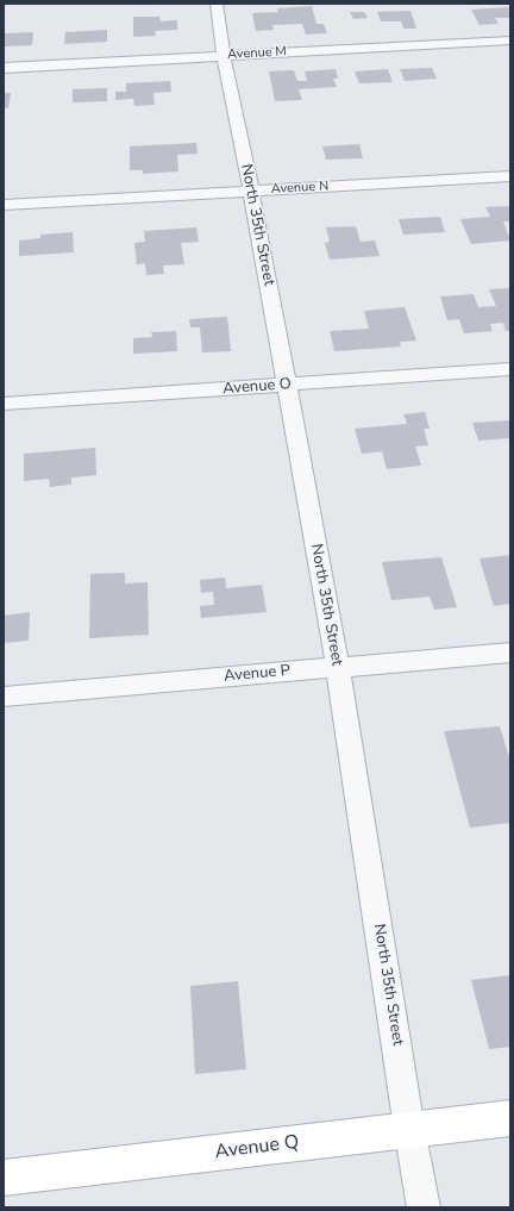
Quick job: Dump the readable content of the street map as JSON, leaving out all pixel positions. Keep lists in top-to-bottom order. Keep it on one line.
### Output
{"streets":{"street":["Avenue M","Avenue N","North 35th Street","Avenue O","Avenue P","Avenue Q"]},"crossings":[["Avenue M","North 35th Street"],["Avenue N","North 35th Street"],["North 35th Street","Avenue O"],["North 35th Street","Avenue P"],["North 35th Street","Avenue Q"]]}
